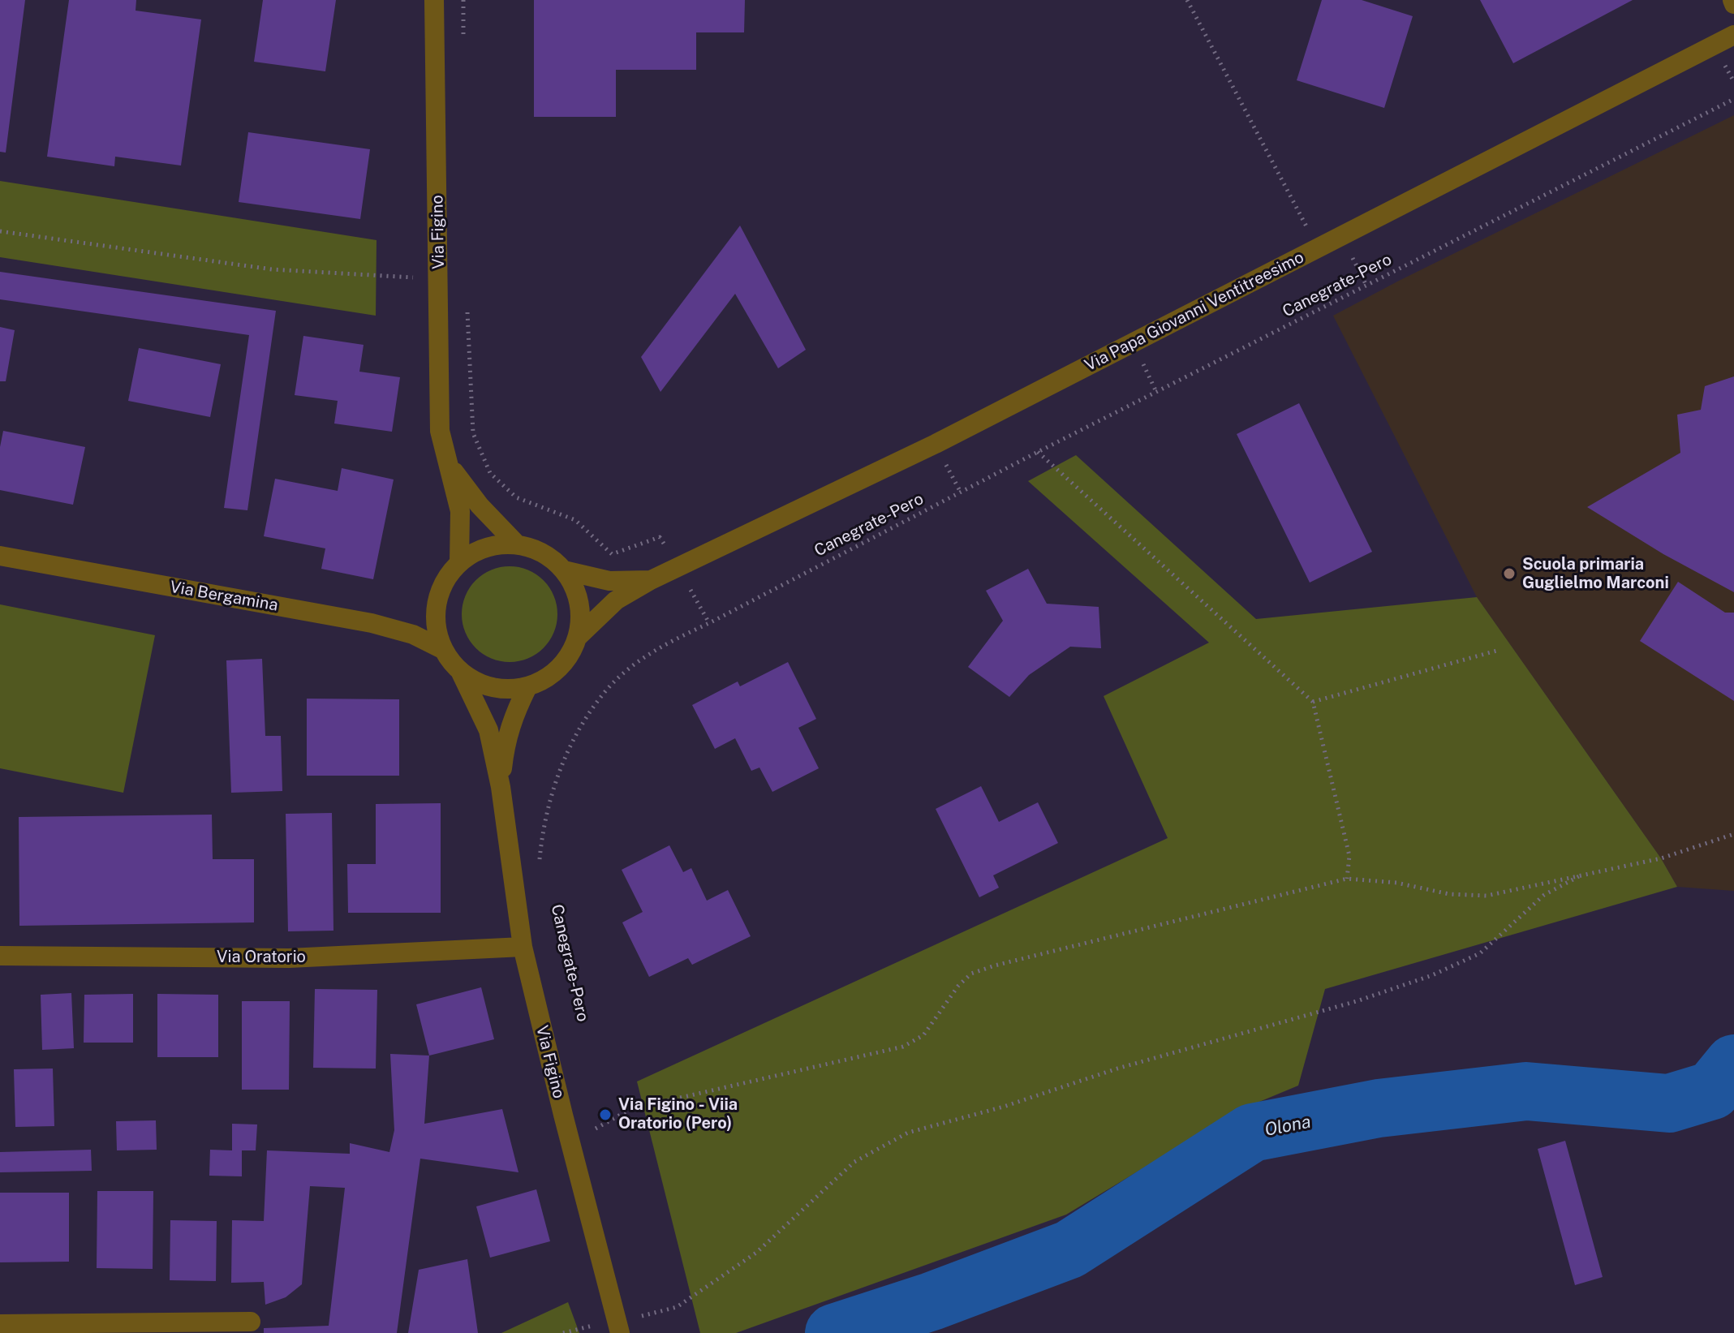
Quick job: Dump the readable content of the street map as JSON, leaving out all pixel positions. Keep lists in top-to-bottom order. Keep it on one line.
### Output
{"streets":{"street":["Via Figino","Via Papa Giovanni Ventitreesimo","Via Bergamina","Via Oratorio"],"path":["Canegrate-Pero"]},"crossings":[["Via Figino","Via Papa Giovanni Ventitreesimo"],["Via Figino","Via Bergamina"],["Via Figino","Via Oratorio"],["Via Papa Giovanni Ventitreesimo","Via Bergamina"]],"water":["Olona"],"places":["Scuola primaria Guglielmo Marconi","Via Figino - Viia Oratorio (Pero)"]}
